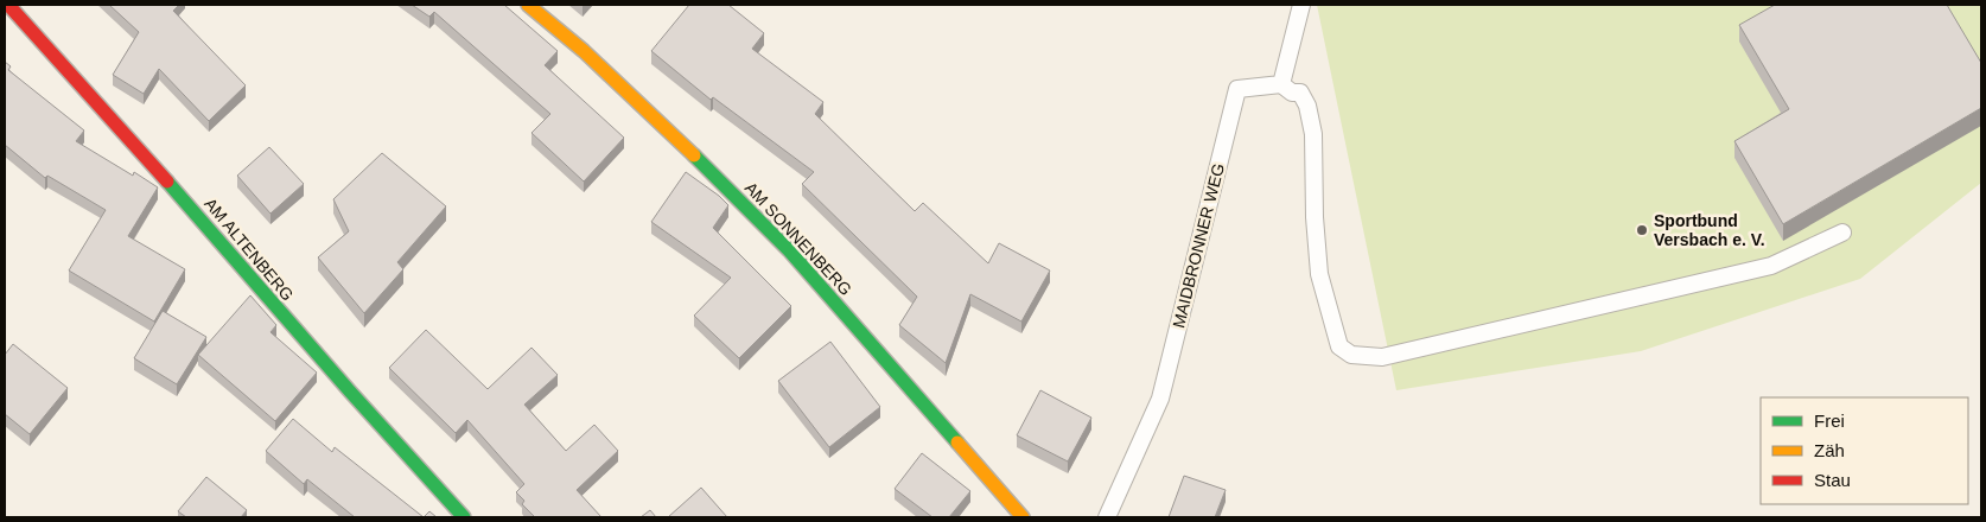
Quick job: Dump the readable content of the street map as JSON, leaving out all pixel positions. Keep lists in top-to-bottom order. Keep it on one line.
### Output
{"streets":{"street":["AM SONNENBERG","AM ALTENBERG"],"lane":["MAIDBRONNER WEG"]},"places":["Sportbund Versbach e. V."],"legend":["Frei","Zäh","Stau"]}
